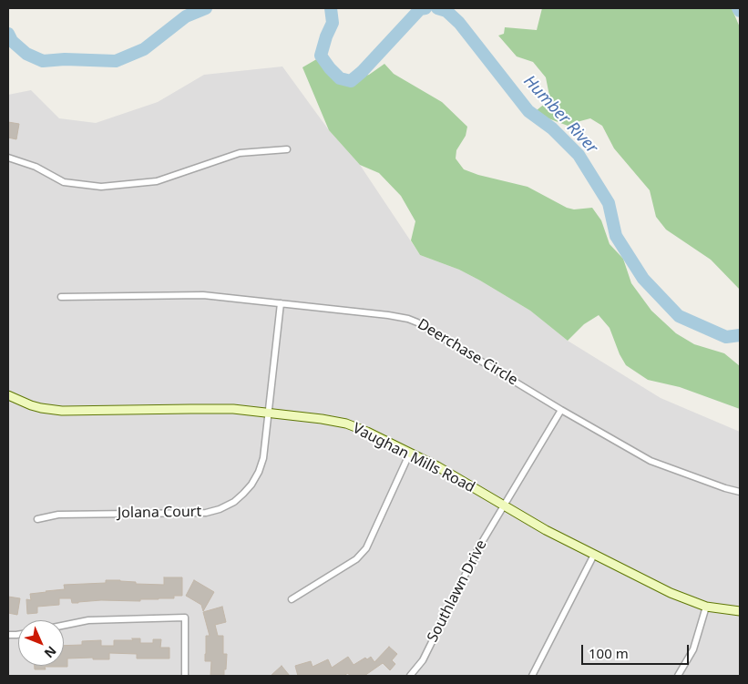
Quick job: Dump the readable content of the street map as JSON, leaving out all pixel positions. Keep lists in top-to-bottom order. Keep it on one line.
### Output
{"streets":{"street":["Deerchase Circle","Vaughan Mills Road","Jolana Court","Southlawn Drive"]},"crossings":[["Deerchase Circle","Jolana Court"],["Deerchase Circle","Southlawn Drive"],["Vaughan Mills Road","Jolana Court"],["Vaughan Mills Road","Southlawn Drive"]],"water":["Humber River"],"scale_bar":"100 m","north":"bottom right"}
